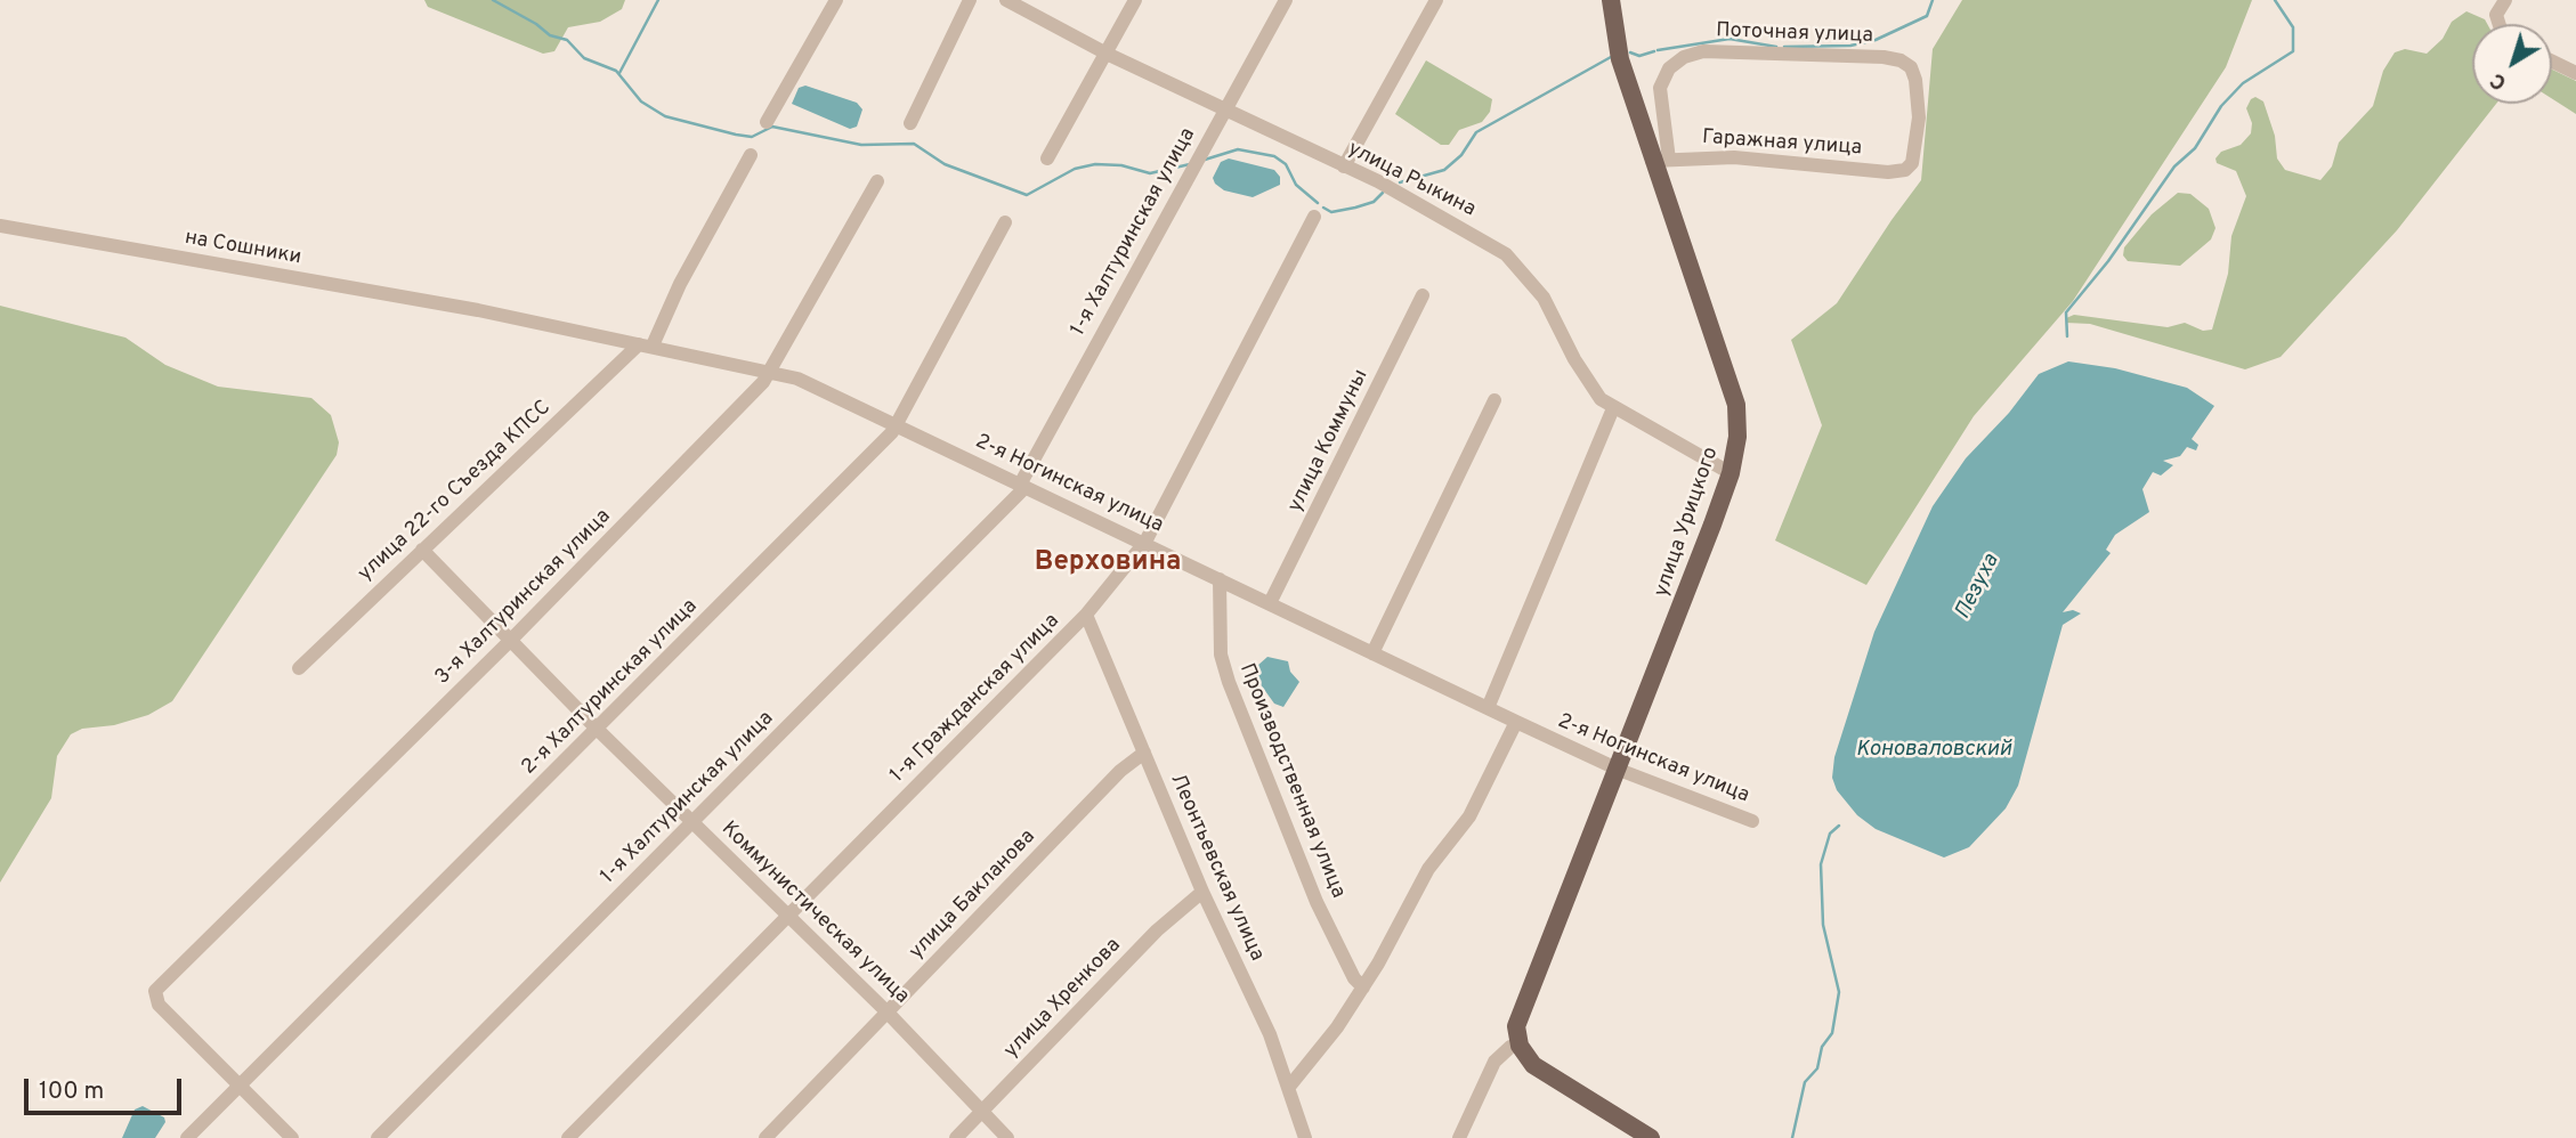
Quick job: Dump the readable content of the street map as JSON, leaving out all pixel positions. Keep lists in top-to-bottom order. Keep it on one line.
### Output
{"streets":{"main road":["улица Урицкого"],"street":["Поточная улица","Гаражная улица","улица Рыкина","1-я Халтуринская улица","на Сошники","улица Коммуны","2-я Ногинская улица","улица 22-го Съезда КПСС","3-я Халтуринская улица","2-я Халтуринская улица","1-я Гражданская улица","Производственная улица","Леонтьевская улица","улица Бакланова","Коммунистическая улица","улица Хренкова"]},"crossings":[["Поточная улица","Гаражная улица"],["Поточная улица","улица Урицкого"],["Гаражная улица","улица Урицкого"],["улица Рыкина","1-я Халтуринская улица"],["улица Рыкина","улица Урицкого"],["1-я Халтуринская улица","2-я Ногинская улица"],["1-я Халтуринская улица","Коммунистическая улица"],["на Сошники","2-я Ногинская улица"],["улица Коммуны","2-я Ногинская улица"],["2-я Ногинская улица","улица 22-го Съезда КПСС"],["2-я Ногинская улица","улица Урицкого"],["2-я Ногинская улица","3-я Халтуринская улица"],["2-я Ногинская улица","2-я Халтуринская улица"],["2-я Ногинская улица","1-я Гражданская улица"],["2-я Ногинская улица","Производственная улица"],["улица 22-го Съезда КПСС","Коммунистическая улица"],["3-я Халтуринская улица","2-я Халтуринская улица"],["3-я Халтуринская улица","Коммунистическая улица"],["2-я Халтуринская улица","Коммунистическая улица"],["1-я Гражданская улица","Леонтьевская улица"],["1-я Гражданская улица","Коммунистическая улица"],["Леонтьевская улица","улица Бакланова"],["Леонтьевская улица","улица Хренкова"],["улица Бакланова","Коммунистическая улица"],["Коммунистическая улица","улица Хренкова"]],"districts":["Верховина"],"water":["Пезуха","Коноваловский"],"scale_bar":"100 m","north":"bottom left"}
